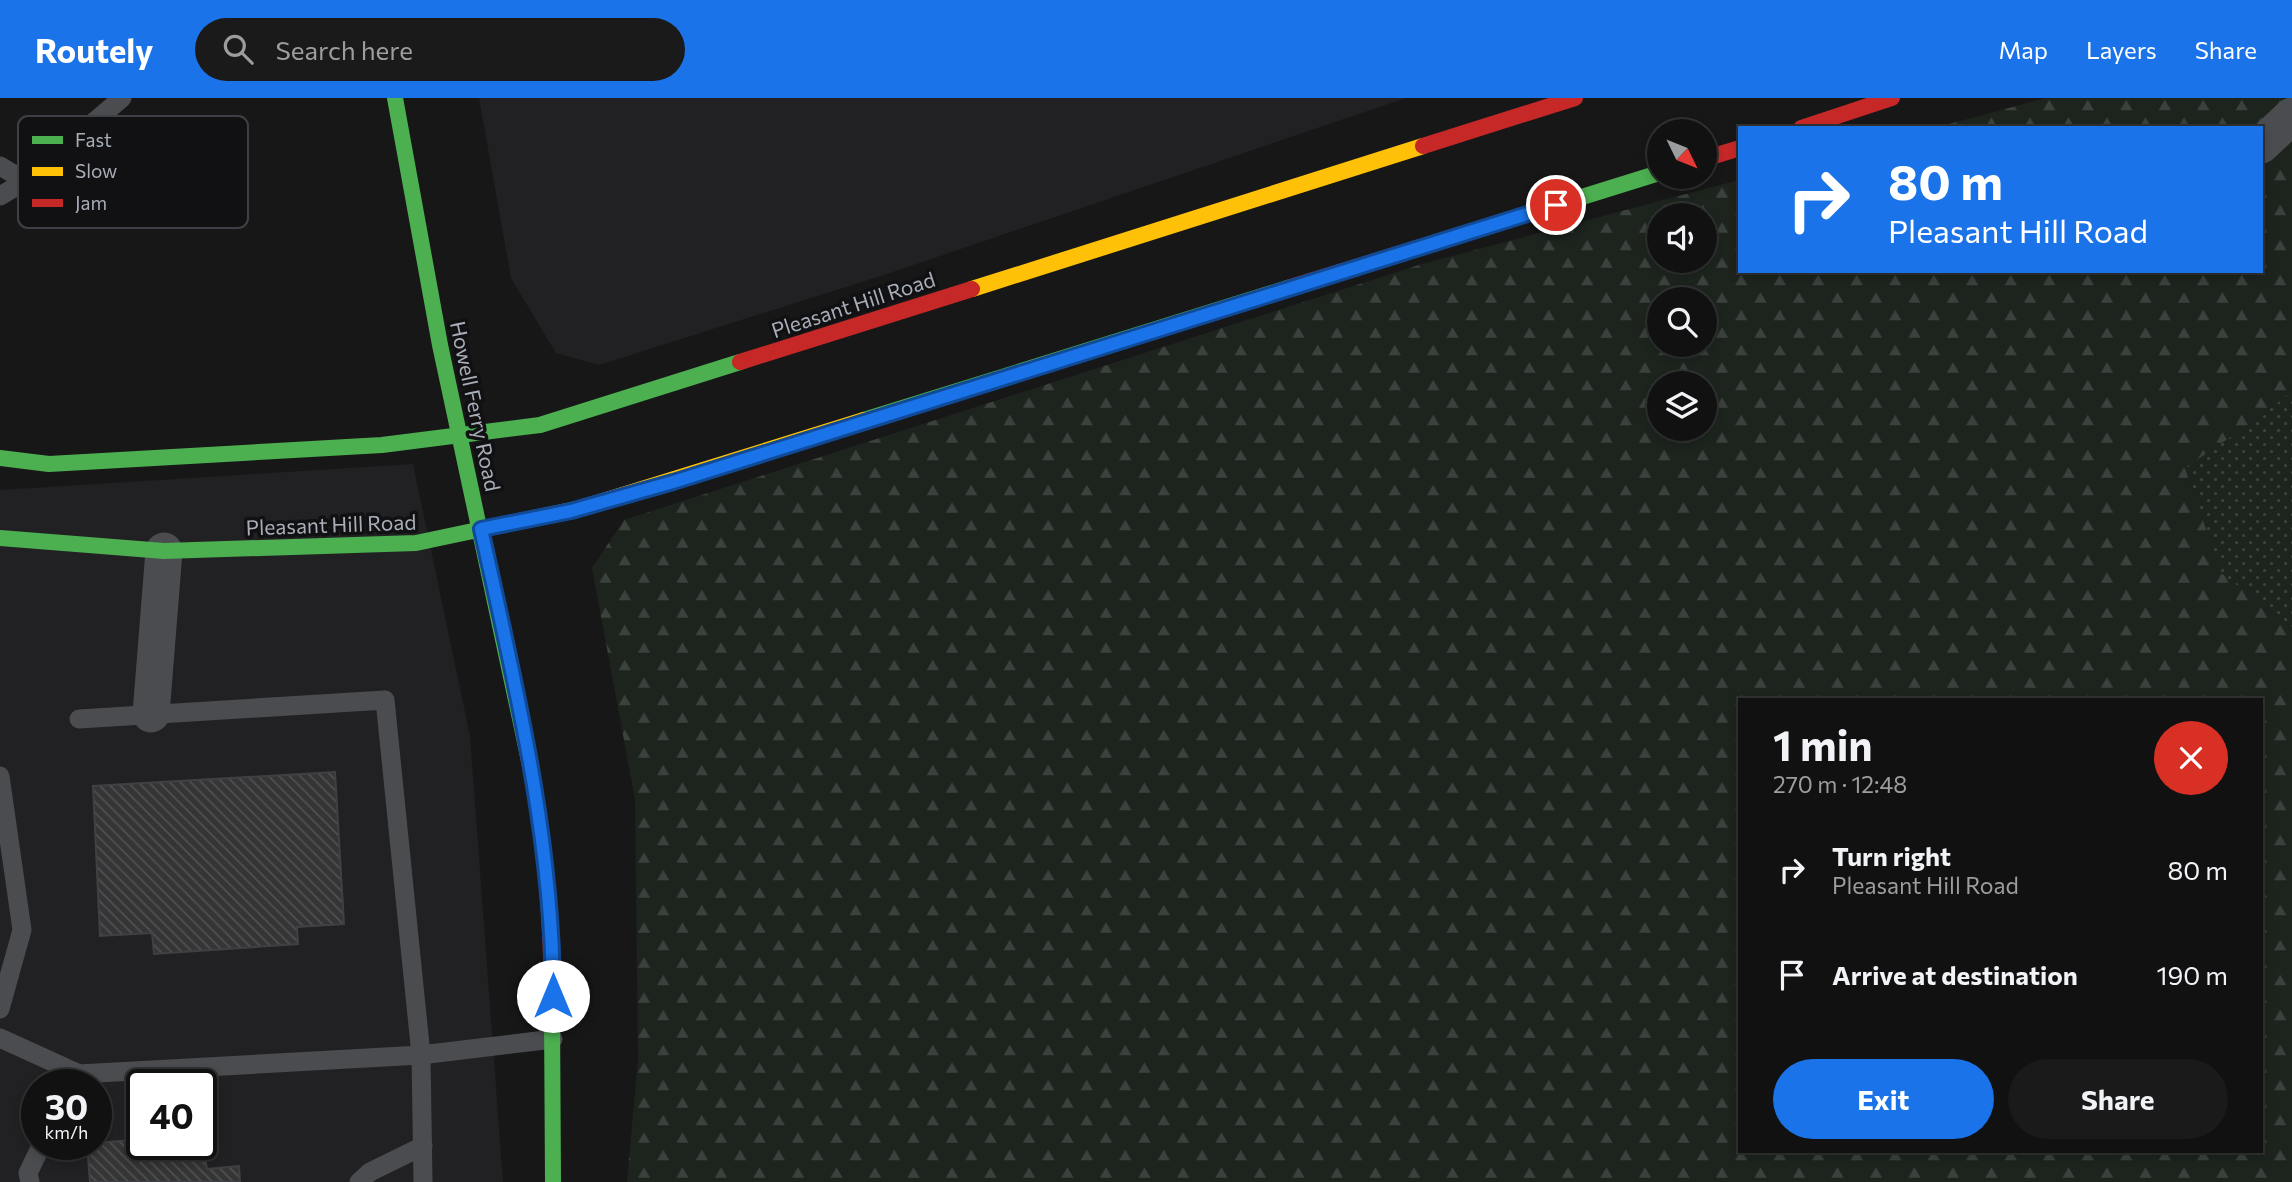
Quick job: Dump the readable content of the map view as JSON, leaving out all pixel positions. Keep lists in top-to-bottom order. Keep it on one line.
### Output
{"streets":{"main road":["Pleasant Hill Road","Howell Ferry Road"]},"crossings":[["Pleasant Hill Road","Howell Ferry Road"]],"legend":["Fast","Slow","Jam"],"north":"bottom right","page":{"header":"Routely","search":"Search here","nav":["Map","Layers","Share"],"turn":["80 m","Pleasant Hill Road"],"heading":["1 min","270 m · 12:48"],"list":[{"name":"Turn right","note":"Pleasant Hill Road","value":"80 m"},{"name":"Arrive at destination","value":"190 m"}],"buttons":["Exit","Share"],"speed":"30 km/h","limit":"40"}}
